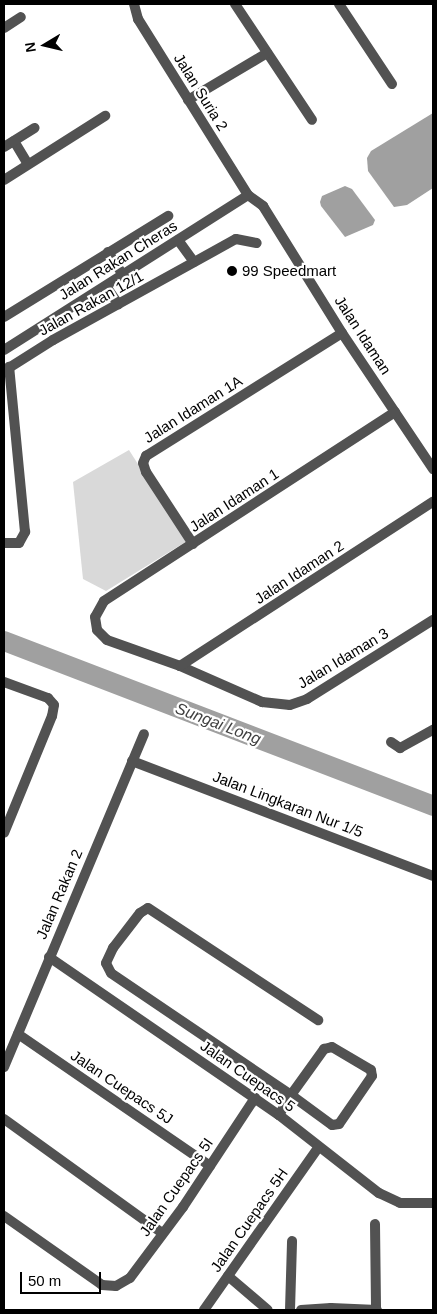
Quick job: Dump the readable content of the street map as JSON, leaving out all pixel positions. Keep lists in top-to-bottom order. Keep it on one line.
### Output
{"streets":{"street":["Jalan Suria 2","Jalan Rakan Cheras","Jalan Rakan 12/1","Jalan Idaman","Jalan Idaman 1A","Jalan Idaman 1","Jalan Idaman 2","Jalan Idaman 3","Jalan Lingkaran Nur 1/5","Jalan Rakan 2","Jalan Cuepacs 5","Jalan Cuepacs 5J","Jalan Cuepacs 5I","Jalan Cuepacs 5H"]},"crossings":[["Jalan Suria 2","Jalan Rakan Cheras"],["Jalan Suria 2","Jalan Idaman"],["Jalan Rakan Cheras","Jalan Idaman"],["Jalan Idaman","Jalan Idaman 1A"],["Jalan Idaman","Jalan Idaman 1"],["Jalan Idaman 1A","Jalan Idaman 1"],["Jalan Idaman 1","Jalan Idaman 3"],["Jalan Idaman 2","Jalan Idaman 3"],["Jalan Lingkaran Nur 1/5","Jalan Rakan 2"],["Jalan Rakan 2","Jalan Cuepacs 5"],["Jalan Rakan 2","Jalan Cuepacs 5J"],["Jalan Cuepacs 5","Jalan Cuepacs 5I"],["Jalan Cuepacs 5","Jalan Cuepacs 5H"],["Jalan Cuepacs 5J","Jalan Cuepacs 5I"]],"water":["Sungai Long"],"places":["99 Speedmart"],"scale_bar":"50 m","north":"left"}
